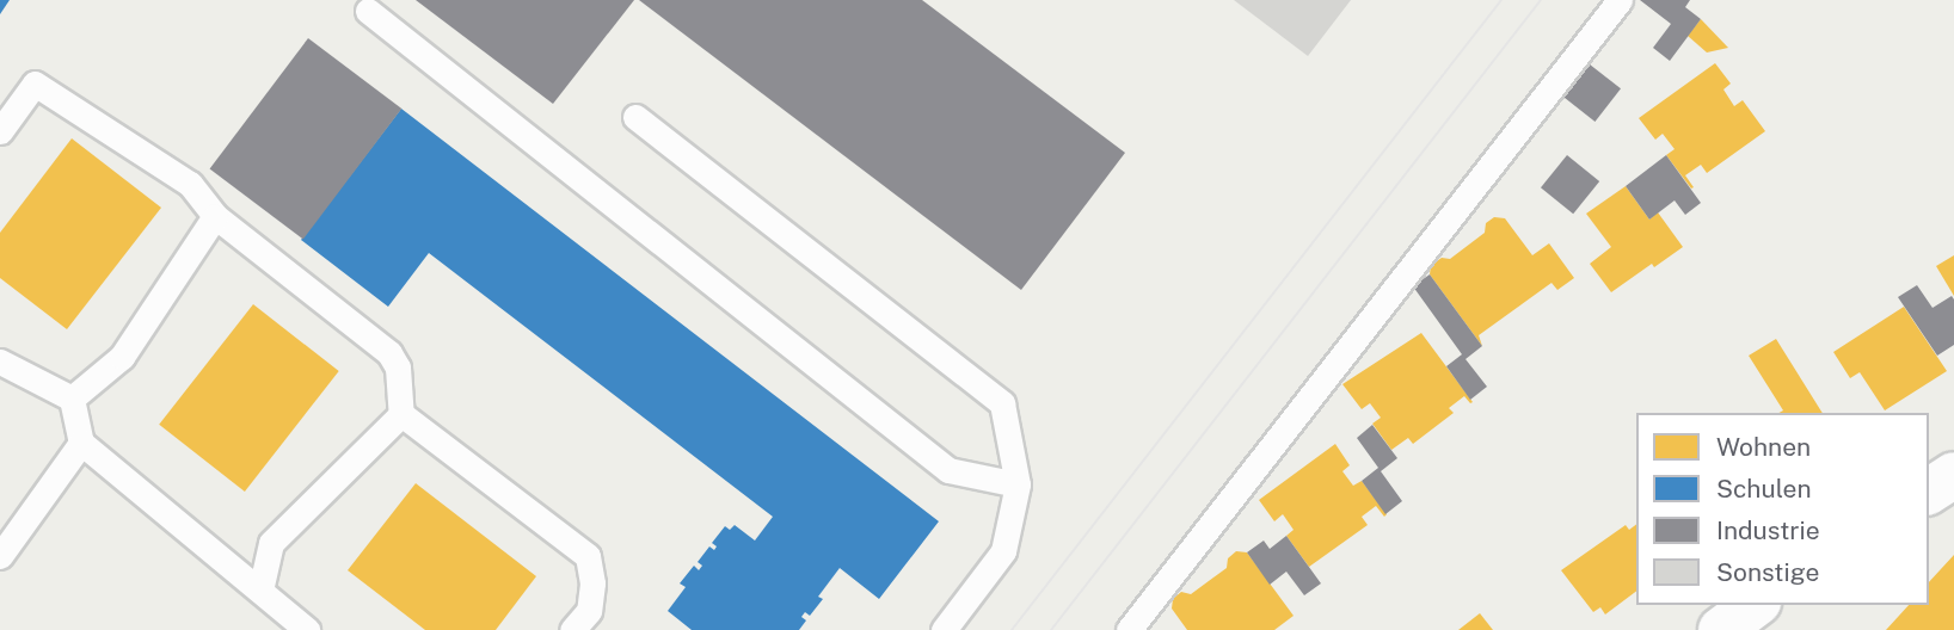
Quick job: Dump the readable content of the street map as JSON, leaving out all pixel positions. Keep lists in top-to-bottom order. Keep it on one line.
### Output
{"legend":["Wohnen","Schulen","Industrie","Sonstige"]}
